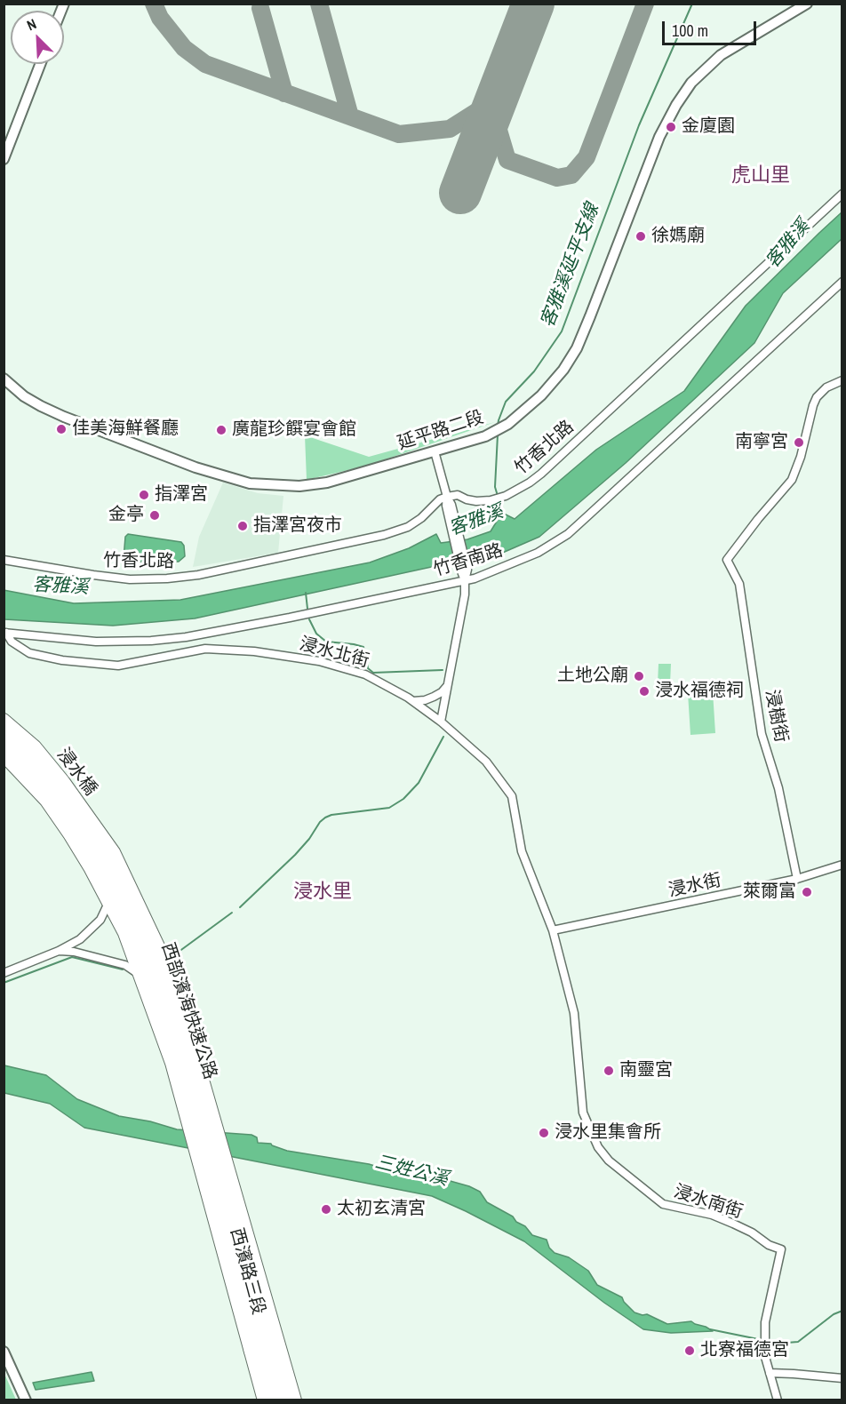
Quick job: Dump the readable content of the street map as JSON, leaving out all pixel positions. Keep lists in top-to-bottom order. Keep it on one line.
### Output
{"streets":{"main road":["浸水橋","西部濱海快速公路","西濱路三段"],"street":["延平路二段","竹香北路","竹香南路","浸水北街","浸樹街","浸水街","浸水南街"]},"crossings":[["竹香南路","浸水北街"],["浸水北街","浸水街"],["浸水北街","浸水南街"],["浸樹街","浸水街"],["浸水橋","西部濱海快速公路"],["浸水街","浸水南街"]],"districts":["虎山里","浸水里"],"water":["客雅溪","客雅溪延平支線","三姓公溪"],"places":["金廈園","徐媽廟","佳美海鮮餐廳","廣龍珍饌宴會館","南寧宮","指澤宮","金亭","指澤宮夜市","土地公廟","浸水福德祠","萊爾富","南靈宮","浸水里集會所","太初玄清宮","北寮福德宮"],"scale_bar":"100 m","north":"top left"}
